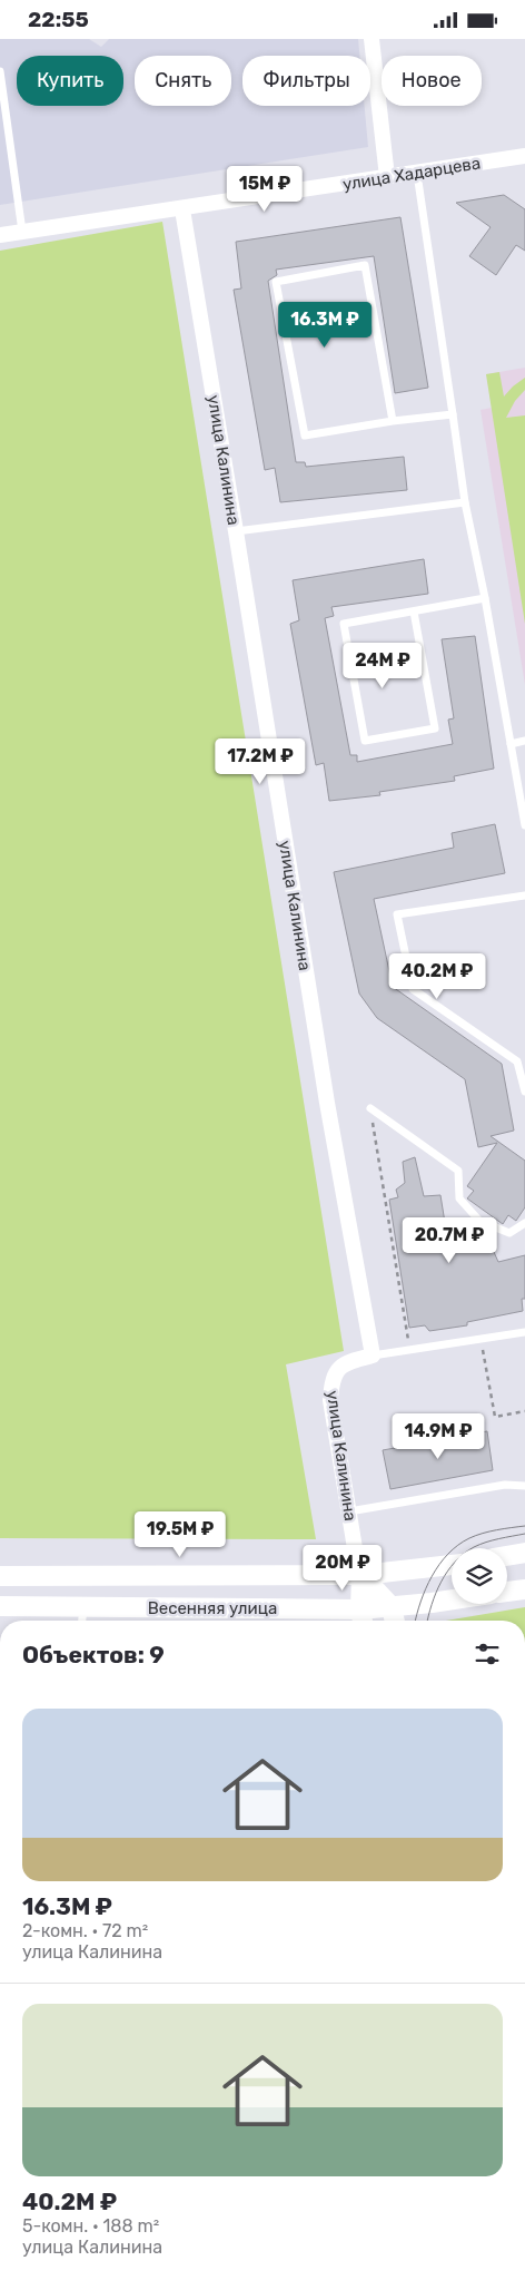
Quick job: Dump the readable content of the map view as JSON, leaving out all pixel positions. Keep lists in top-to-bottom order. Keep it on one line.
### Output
{"streets":{"street":["улица Хадарцева","улица Калинина","Весенняя улица"]},"crossings":[["улица Хадарцева","улица Калинина"],["улица Калинина","Весенняя улица"]],"page":{"status":"22:55","chip":["Купить","Снять","Фильтры","Новое"],"price":["15M ₽","16.3M ₽","24M ₽","17.2M ₽","40.2M ₽","20.7M ₽","14.9M ₽","19.5M ₽","20M ₽"],"heading":"Объектов: 9","list":[{"name":"16.3M ₽","note":"2-комн. · 72 m² · улица Калинина"},{"name":"40.2M ₽","note":"5-комн. · 188 m² · улица Калинина"}]}}
